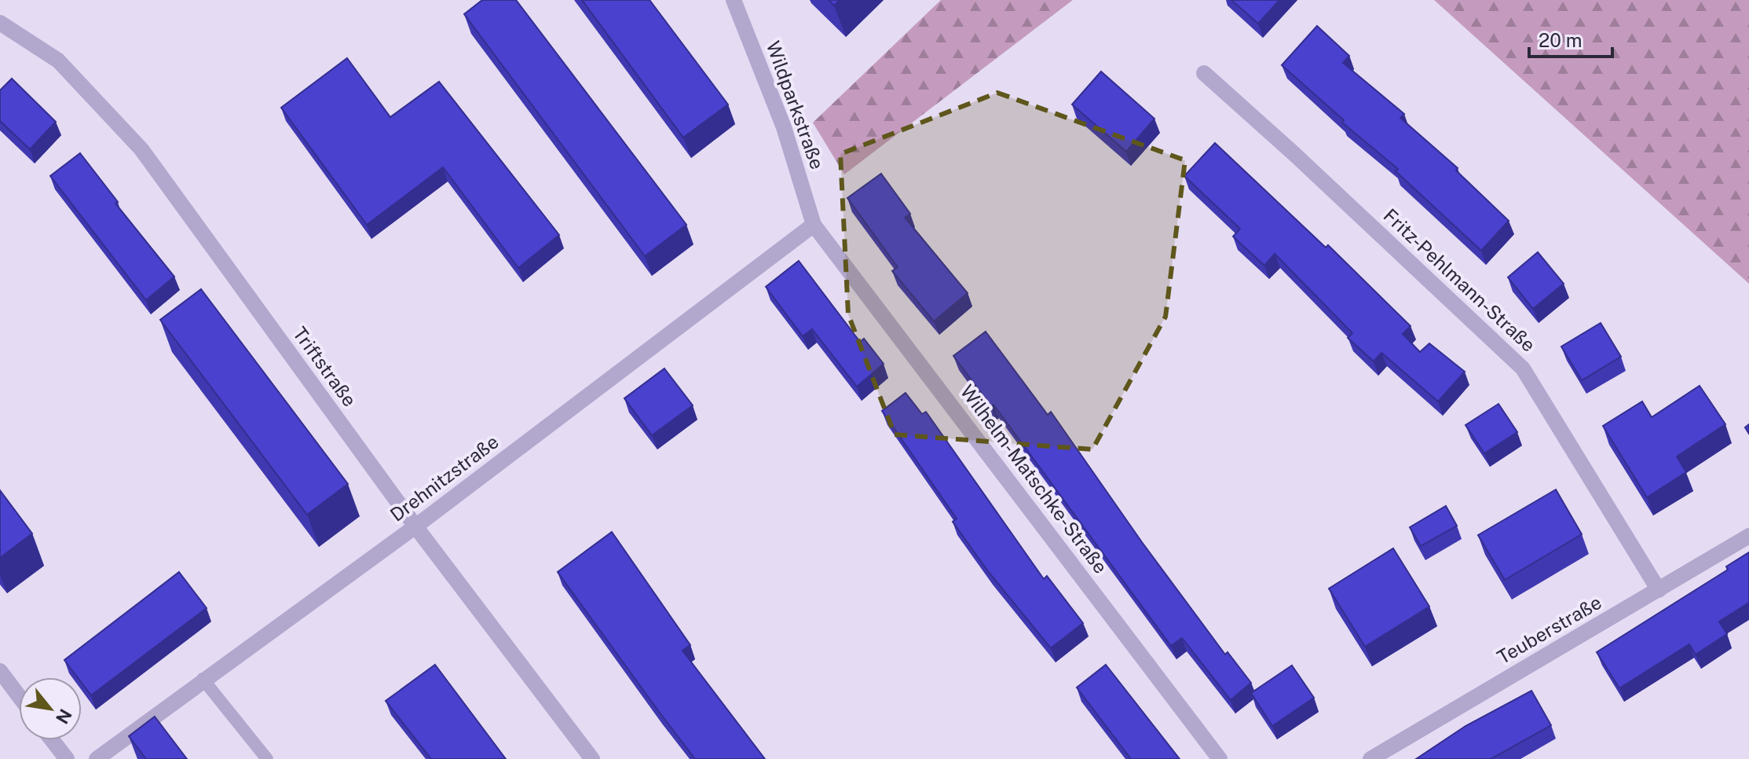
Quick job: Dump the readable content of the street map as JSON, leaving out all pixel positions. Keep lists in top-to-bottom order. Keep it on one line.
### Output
{"streets":{"street":["Wildparkstraße","Fritz-Pehlmann-Straße","Triftstraße","Drehnitzstraße","Wilhelm-Matschke-Straße","Teuberstraße"]},"crossings":[["Wildparkstraße","Drehnitzstraße"],["Wildparkstraße","Wilhelm-Matschke-Straße"],["Fritz-Pehlmann-Straße","Teuberstraße"],["Triftstraße","Drehnitzstraße"],["Drehnitzstraße","Wilhelm-Matschke-Straße"]],"scale_bar":"20 m","north":"bottom right"}
